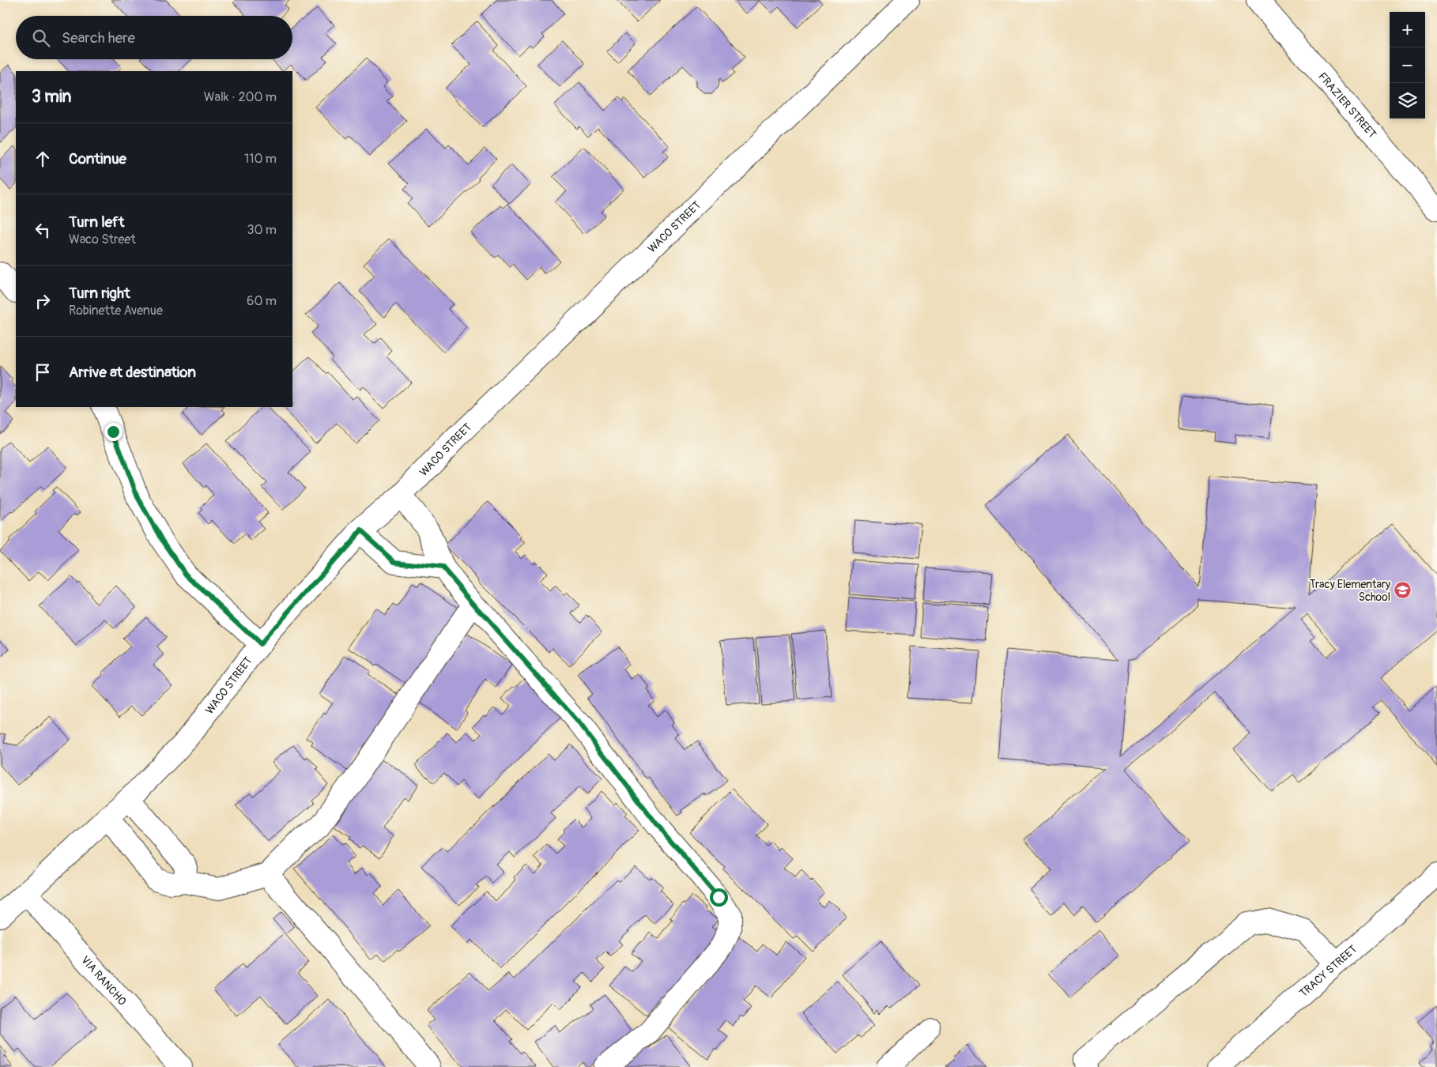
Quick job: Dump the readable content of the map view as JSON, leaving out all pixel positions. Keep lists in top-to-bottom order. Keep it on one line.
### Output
{"streets":{"street":["FRAZIER STREET","WACO STREET","TRACY STREET","VIA RANCHO"]},"crossings":[["WACO STREET","VIA RANCHO"]],"places":{"school or university":["Tracy Elementary School"]},"page":{"map_buttons":["+","−"],"search":"Search here","heading":["3 min","Walk · 200 m"],"list":[["Continue","110 m"],["Turn left","Waco Street","30 m"],["Turn right","Robinette Avenue","60 m"],"Arrive at destination"]}}
